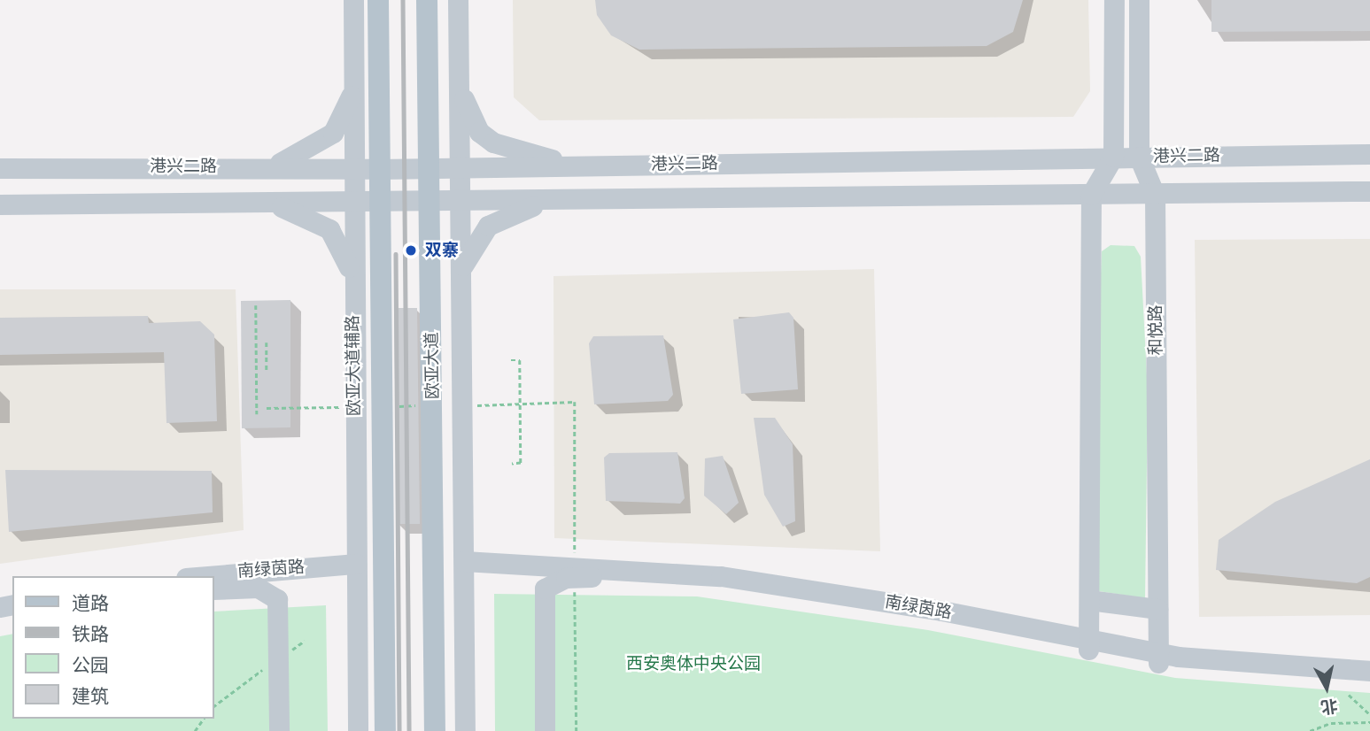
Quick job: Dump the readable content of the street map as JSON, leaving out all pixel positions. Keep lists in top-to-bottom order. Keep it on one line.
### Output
{"streets":{"main road":["欧亚大道"],"street":["港兴二路","和悦路","欧亚大道辅路","南绿茵路"]},"crossings":[["港兴二路","和悦路"],["港兴二路","欧亚大道辅路"],["港兴二路","欧亚大道"],["和悦路","南绿茵路"],["欧亚大道辅路","南绿茵路"]],"parks":["西安奥体中央公园"],"places":["双寨"],"legend":["道路","铁路","公园","建筑"],"north":"bottom"}
